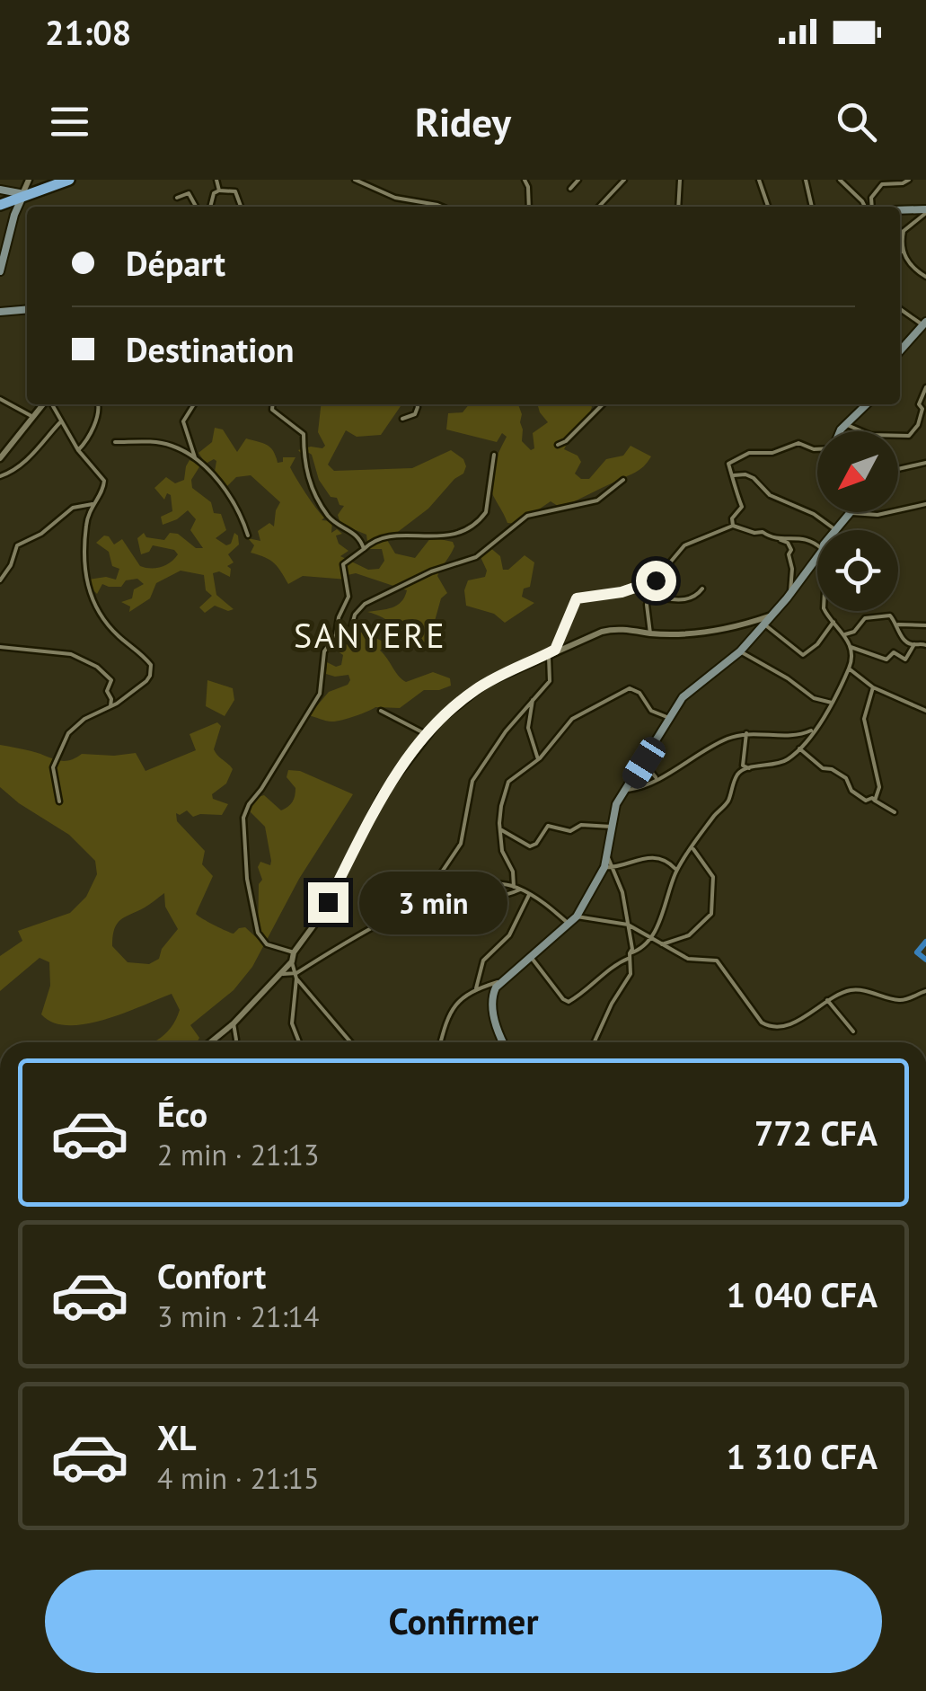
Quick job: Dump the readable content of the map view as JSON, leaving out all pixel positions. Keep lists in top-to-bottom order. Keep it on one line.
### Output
{"districts":["SANYERE"],"north":"bottom left","page":{"status":"21:08","header":"Ridey","banner":["Départ","Destination"],"bubble":"3 min","list":[{"name":"Éco","note":"2 min · 21:13","value":"772 CFA"},{"name":"Confort","note":"3 min · 21:14","value":"1 040 CFA"},{"name":"XL","note":"4 min · 21:15","value":"1 310 CFA"}],"buttons":"Confirmer"}}
